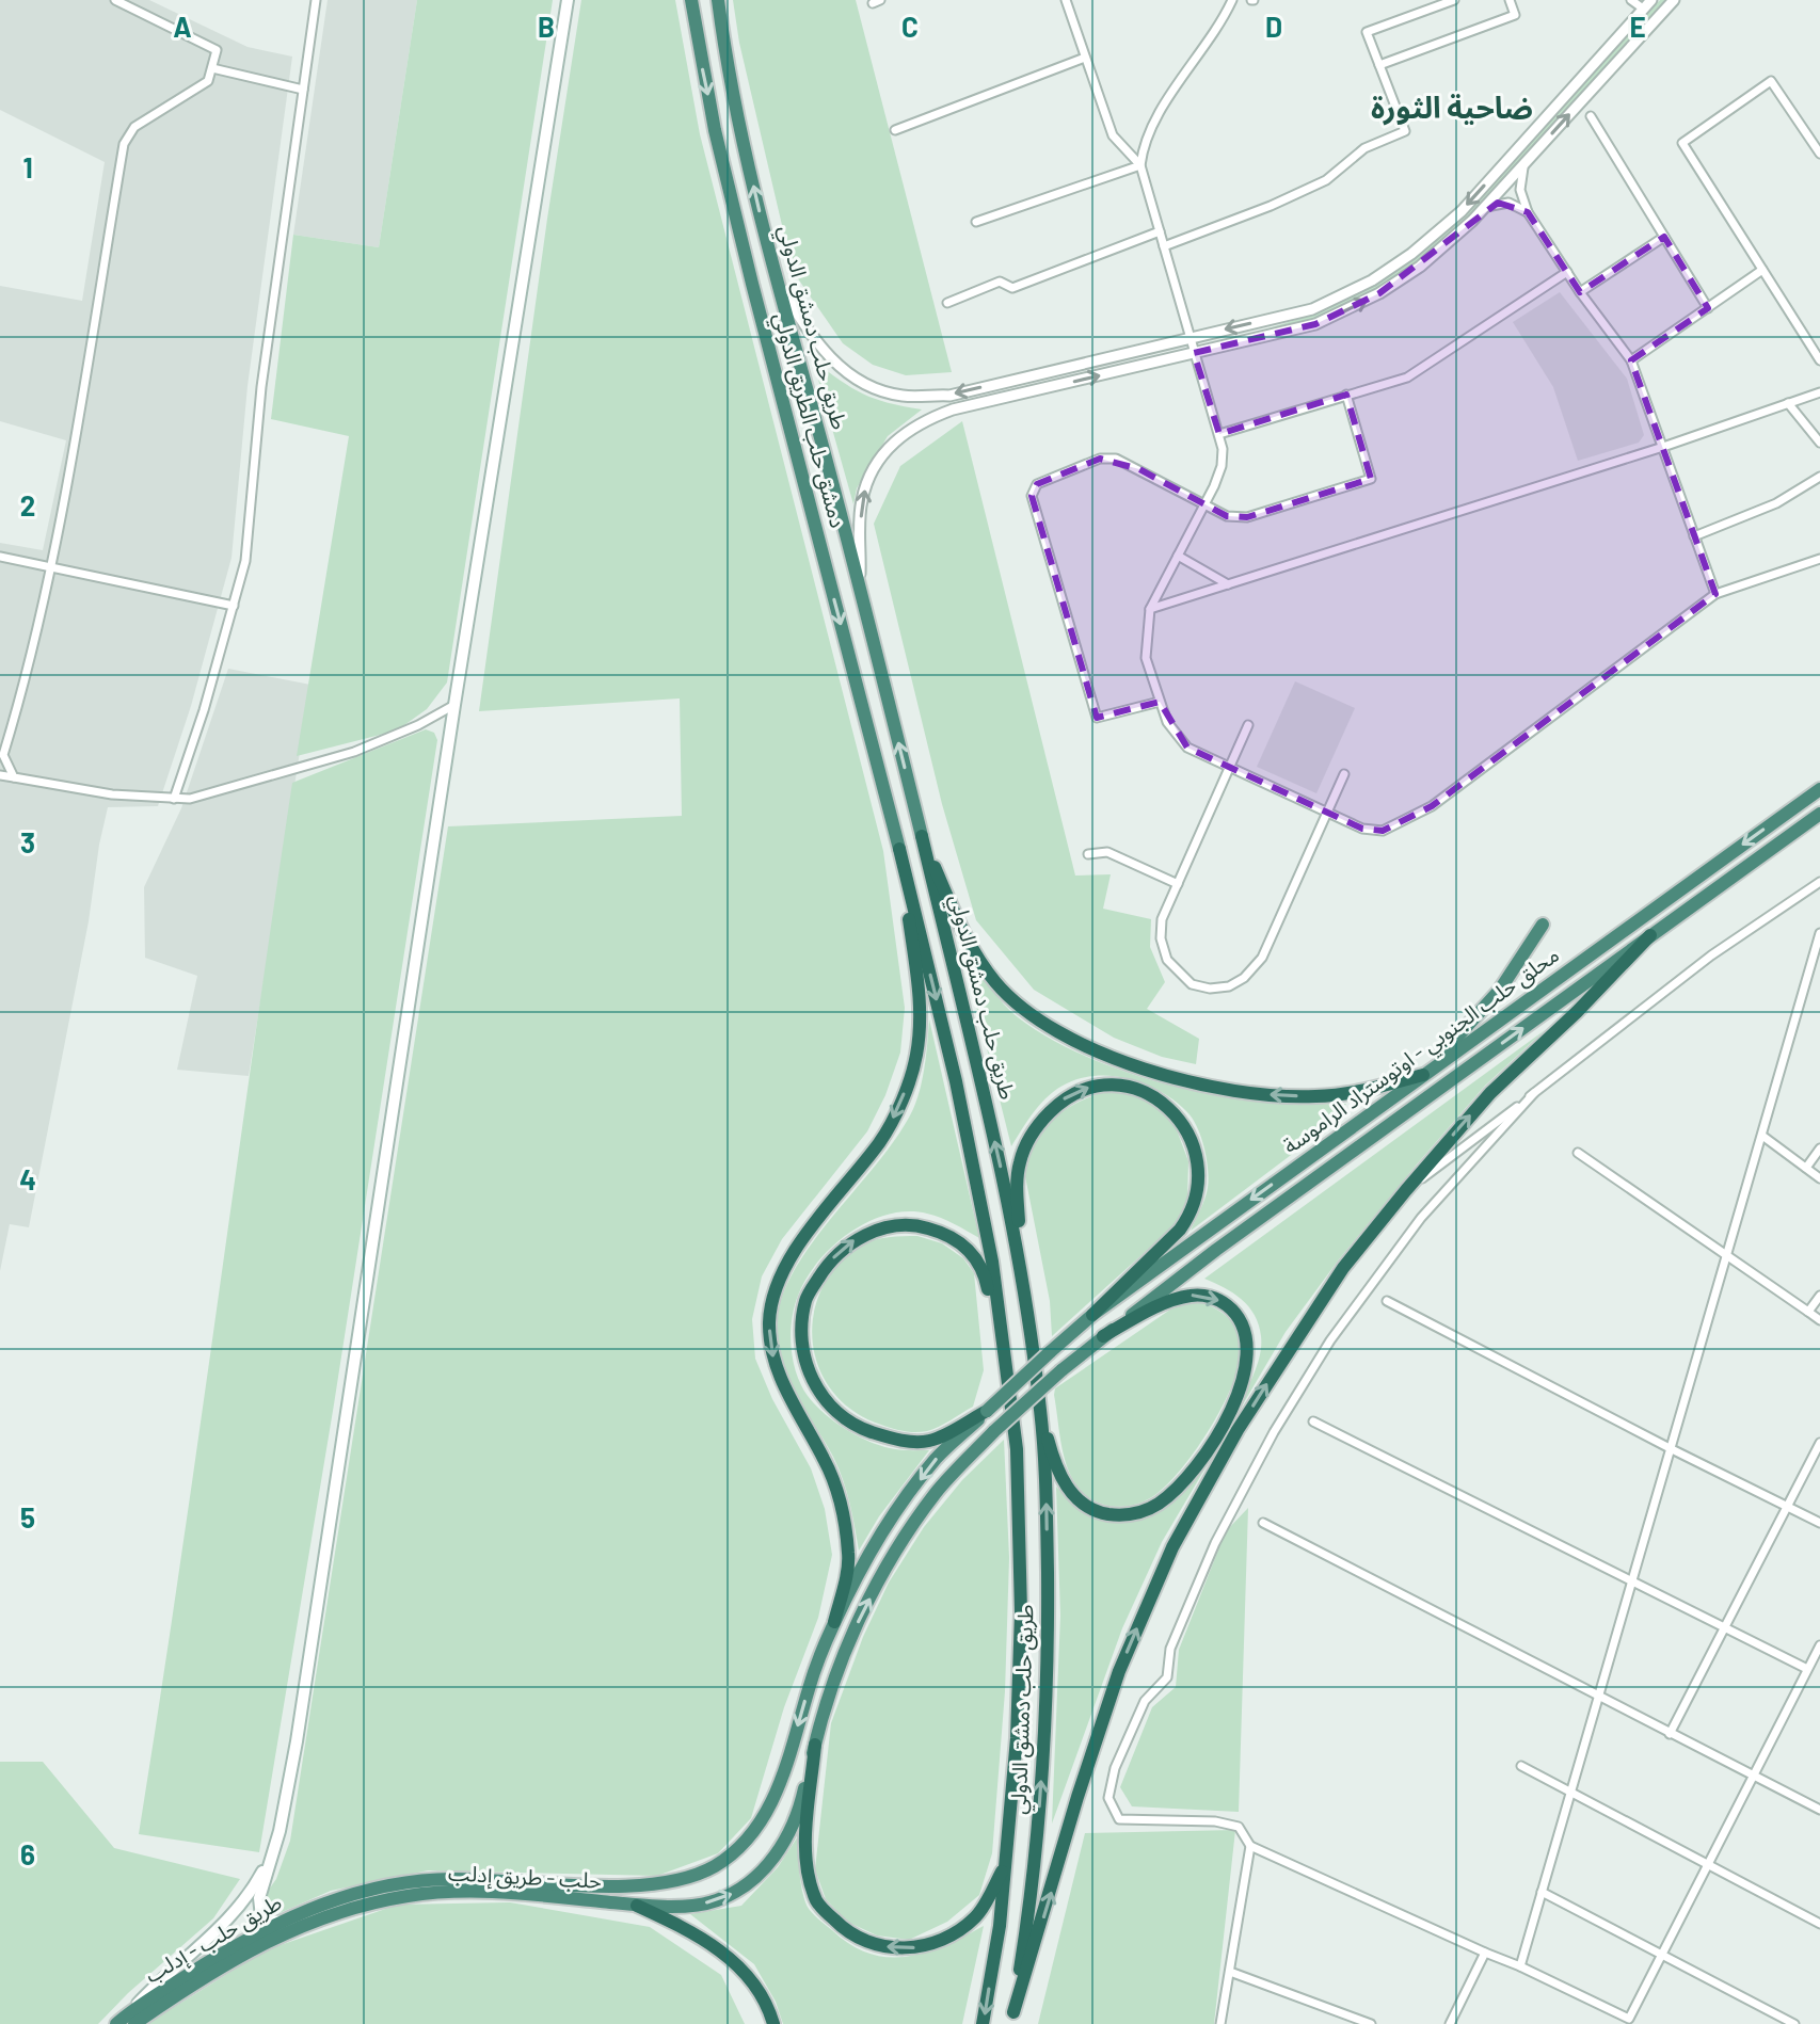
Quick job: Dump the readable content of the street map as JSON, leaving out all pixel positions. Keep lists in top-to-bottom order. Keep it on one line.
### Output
{"streets":{"highway":["طريق حلب دمشق الدولي","دمشق حلب الطريق الدولي","محلق حلب الجنوبي - اوتوستراد الراموسة","حلب - طريق إدلب","طريق حلب - إدلب"]},"crossings":[["طريق حلب دمشق الدولي","دمشق حلب الطريق الدولي"],["محلق حلب الجنوبي - اوتوستراد الراموسة","حلب - طريق إدلب"],["محلق حلب الجنوبي - اوتوستراد الراموسة","طريق حلب - إدلب"],["حلب - طريق إدلب","طريق حلب - إدلب"]],"one_way":["دمشق حلب الطريق الدولي","طريق حلب - إدلب"],"districts":["ضاحية الثورة"],"grid":{"columns":["A","B","C","D","E"],"rows":["1","2","3","4","5","6"]}}
